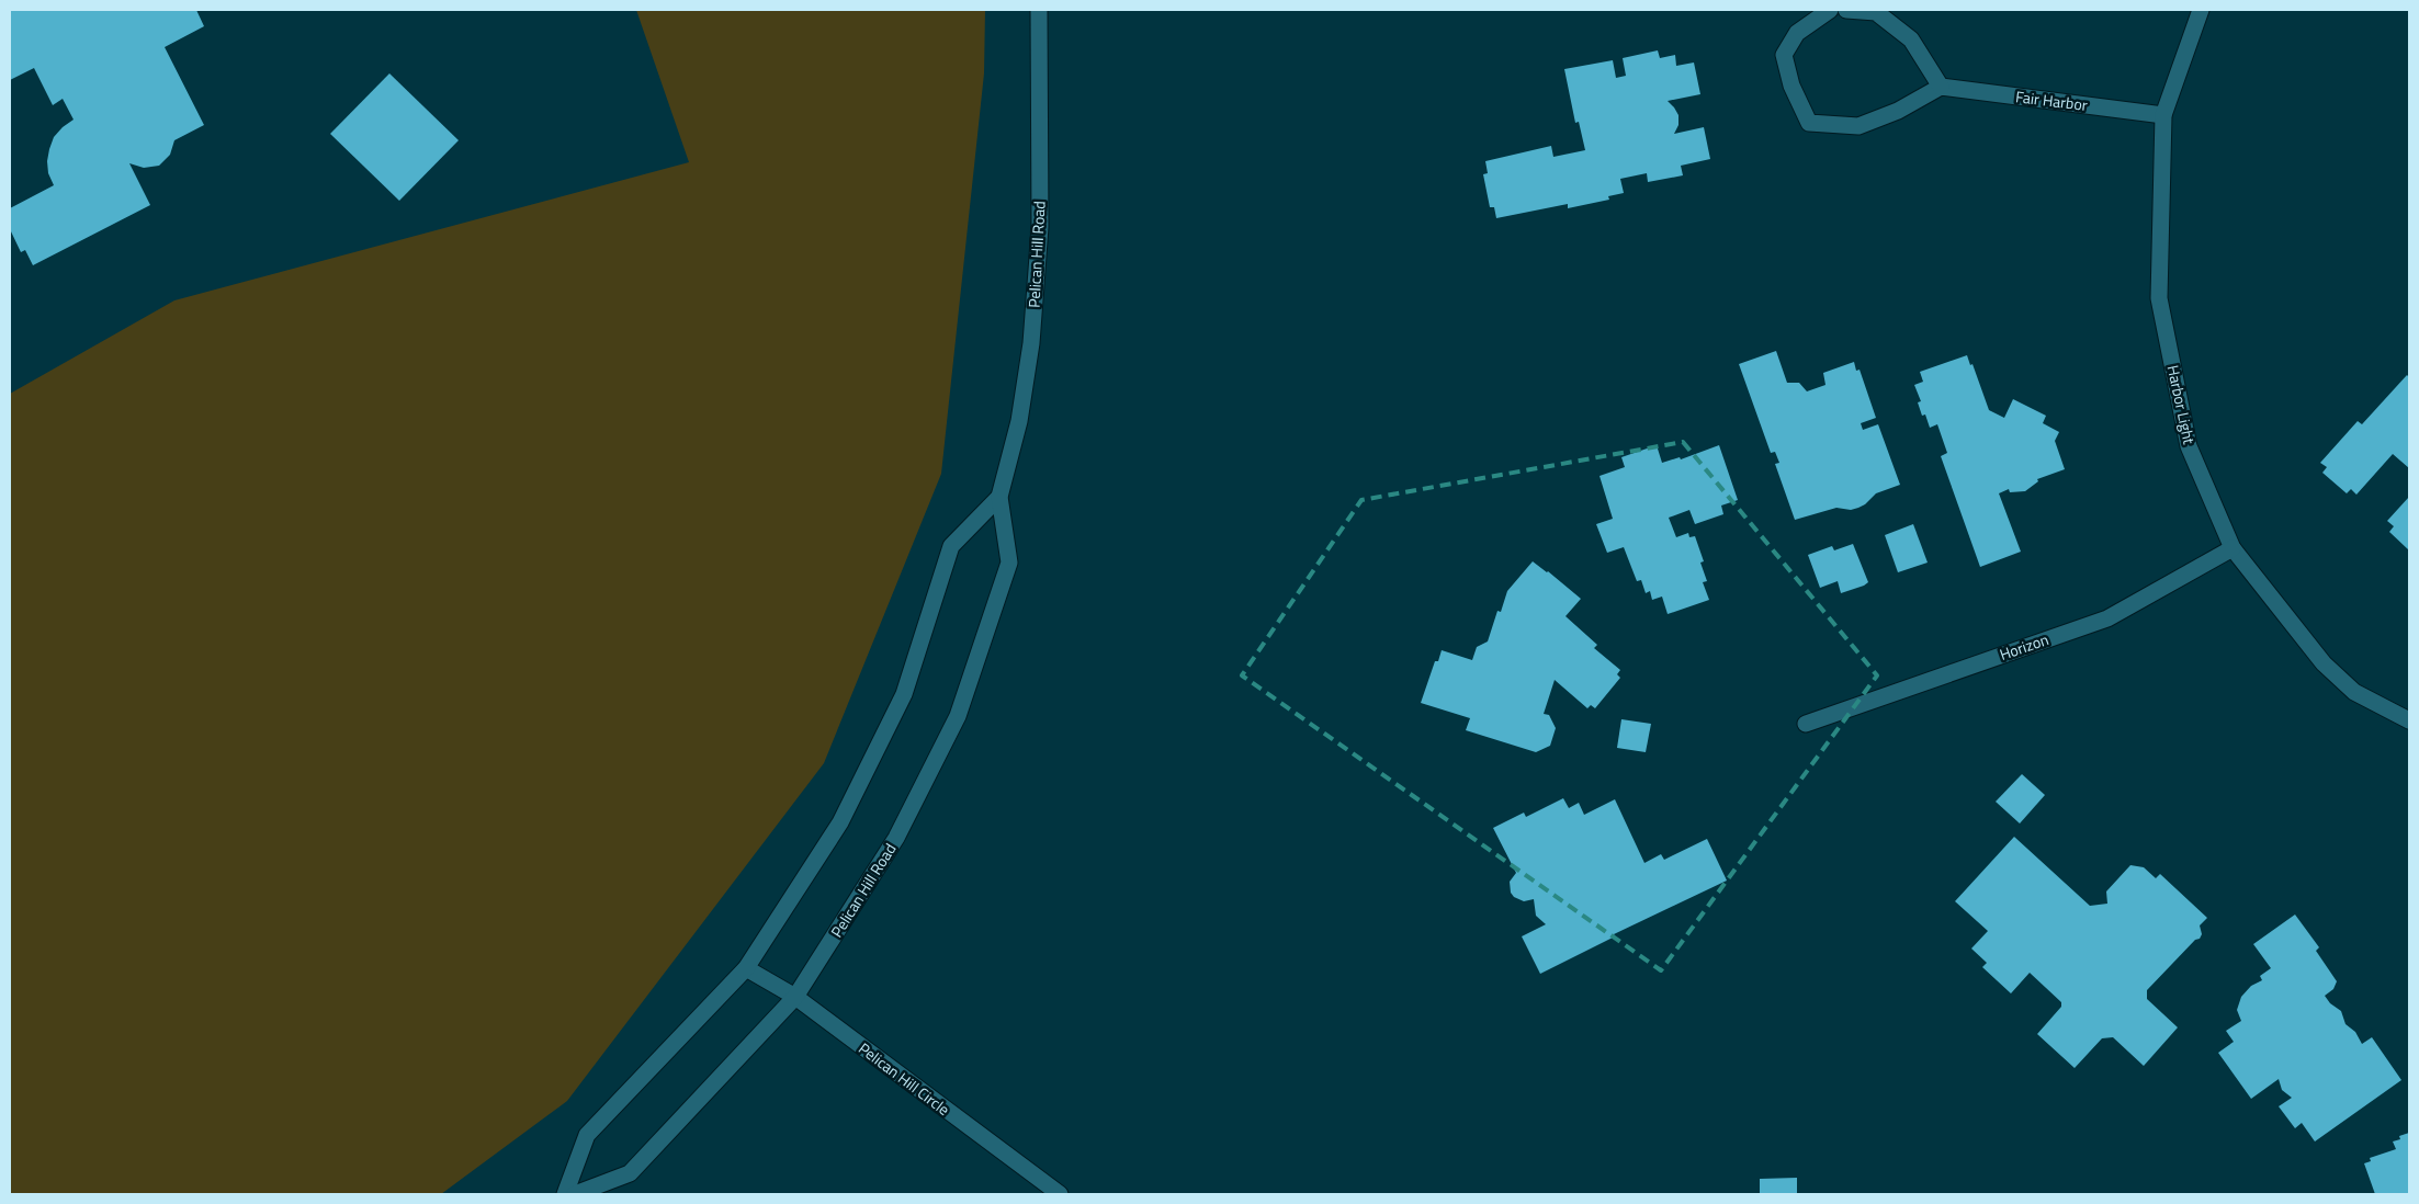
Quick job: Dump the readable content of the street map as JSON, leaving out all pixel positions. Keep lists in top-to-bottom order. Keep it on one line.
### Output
{"streets":{"street":["Fair Harbor","Pelican Hill Road","Harbor Light","Horizon","Pelican Hill Circle"]},"crossings":[["Fair Harbor","Harbor Light"],["Pelican Hill Road","Pelican Hill Circle"],["Harbor Light","Horizon"]]}
